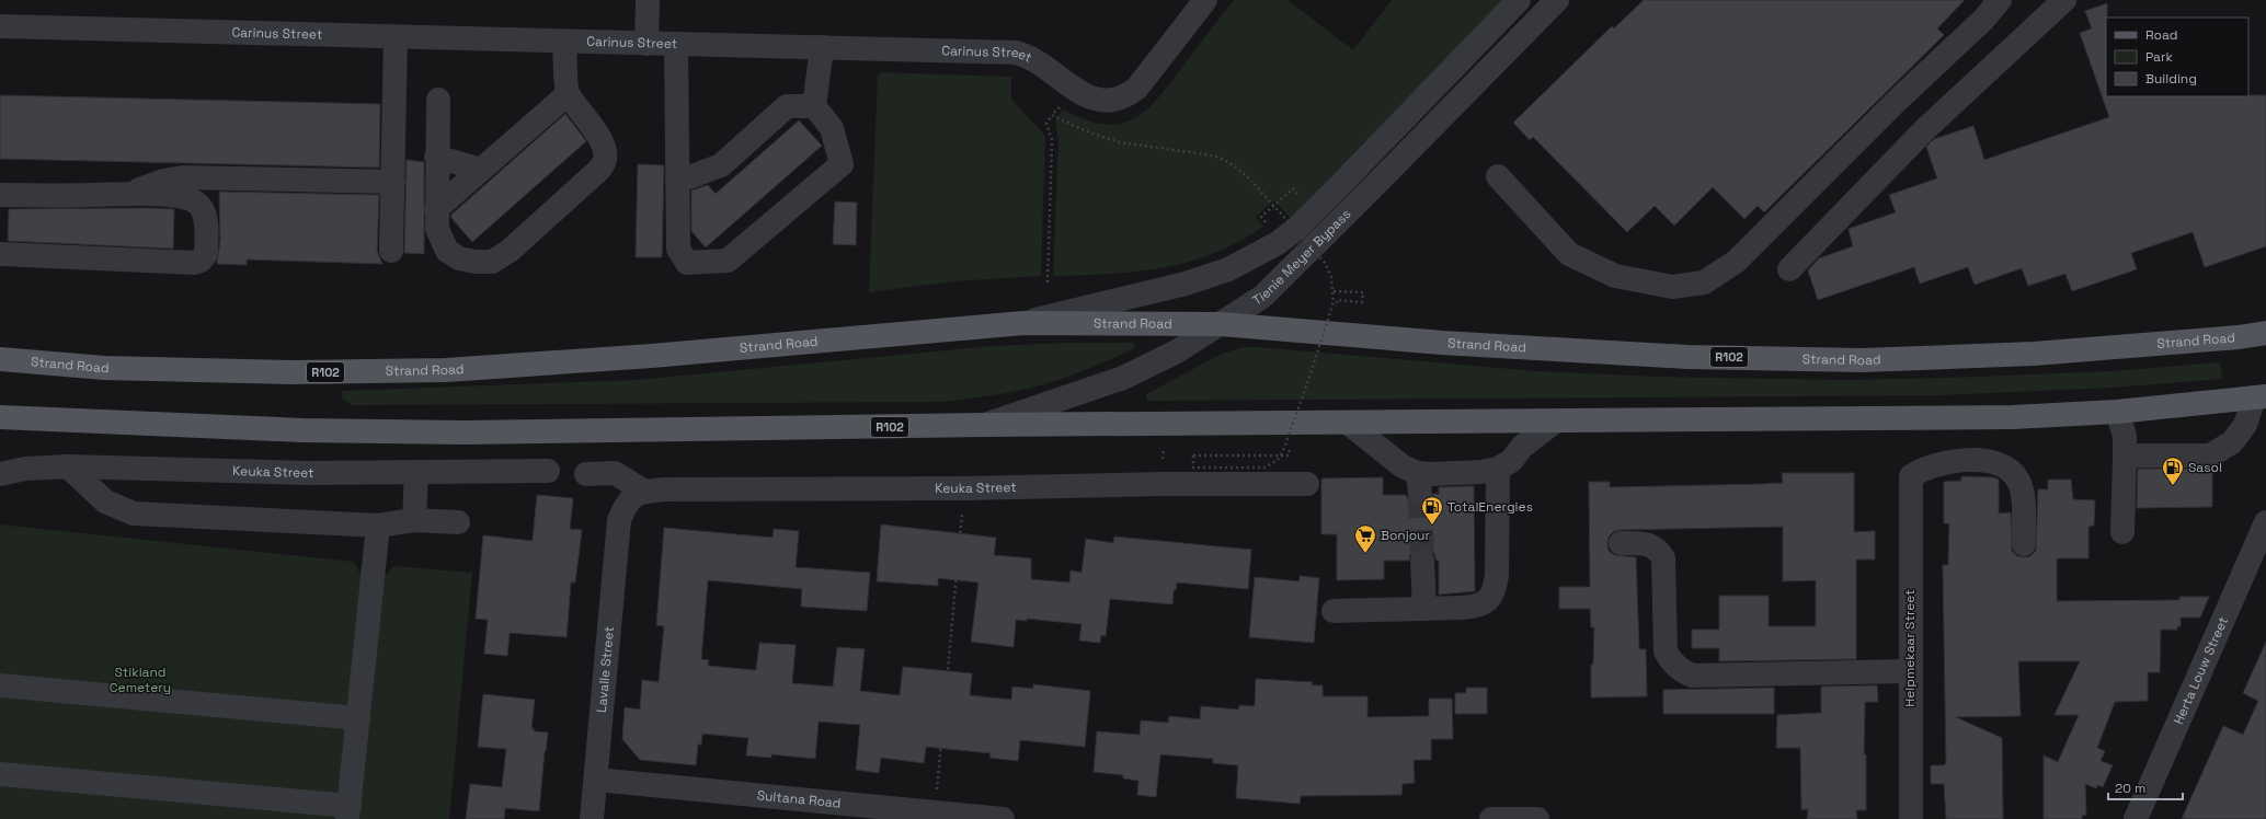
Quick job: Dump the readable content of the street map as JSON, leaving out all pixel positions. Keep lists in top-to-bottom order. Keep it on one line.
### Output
{"streets":{"main road":["Strand Road","R102"],"street":["Carinus Street","Tienie Meyer Bypass","Keuka Street","Helpmekaar Street","Lavalle Street","Herta Louw Street","Sultana Road"]},"crossings":[["Tienie Meyer Bypass","Strand Road"],["Tienie Meyer Bypass","R102"],["Keuka Street","Lavalle Street"],["Lavalle Street","Sultana Road"]],"parks":["Stikland Cemetery"],"places":{"fuel station":["Sasol","TotalEnergies"],"supermarket":["Bonjour"]},"legend":["Road","Park","Building"],"scale_bar":"20 m"}
